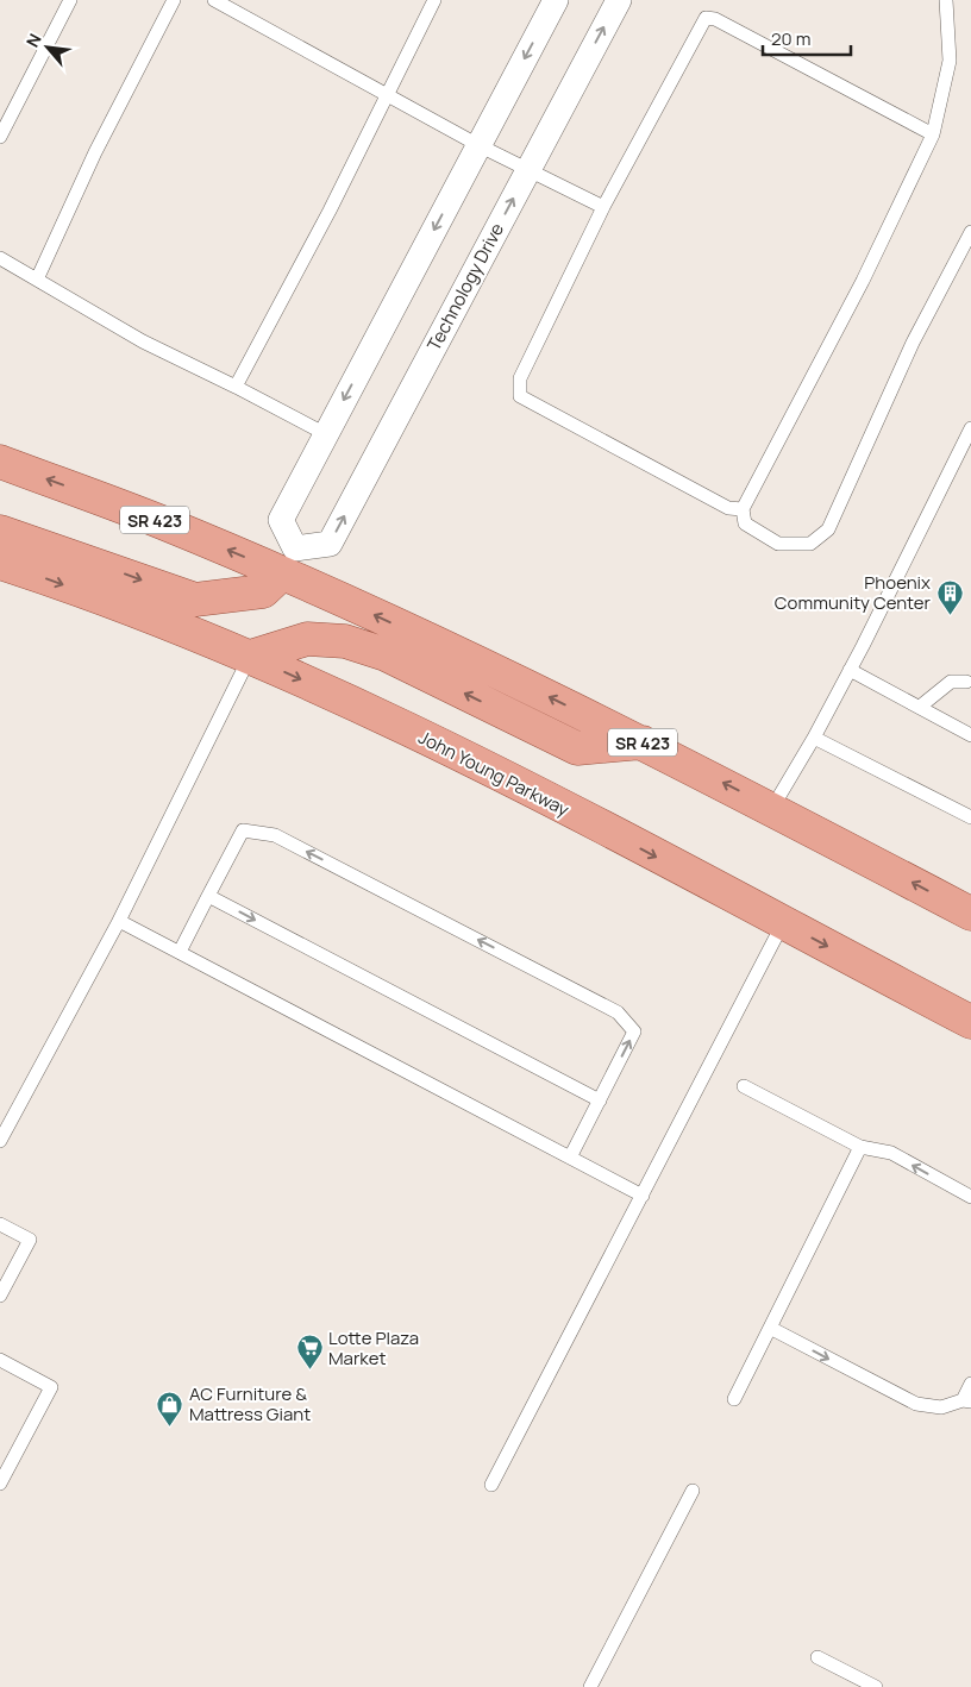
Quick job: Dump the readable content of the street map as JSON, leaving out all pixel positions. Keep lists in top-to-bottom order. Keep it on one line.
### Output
{"streets":{"main road":["SR 423","John Young Parkway"],"street":["Technology Drive"]},"crossings":[["Technology Drive","SR 423"]],"places":{"building":["Phoenix Community Center"],"supermarket":["Lotte Plaza Market"],"shop":["AC Furniture & Mattress Giant"]},"scale_bar":"20 m","north":"top left"}
